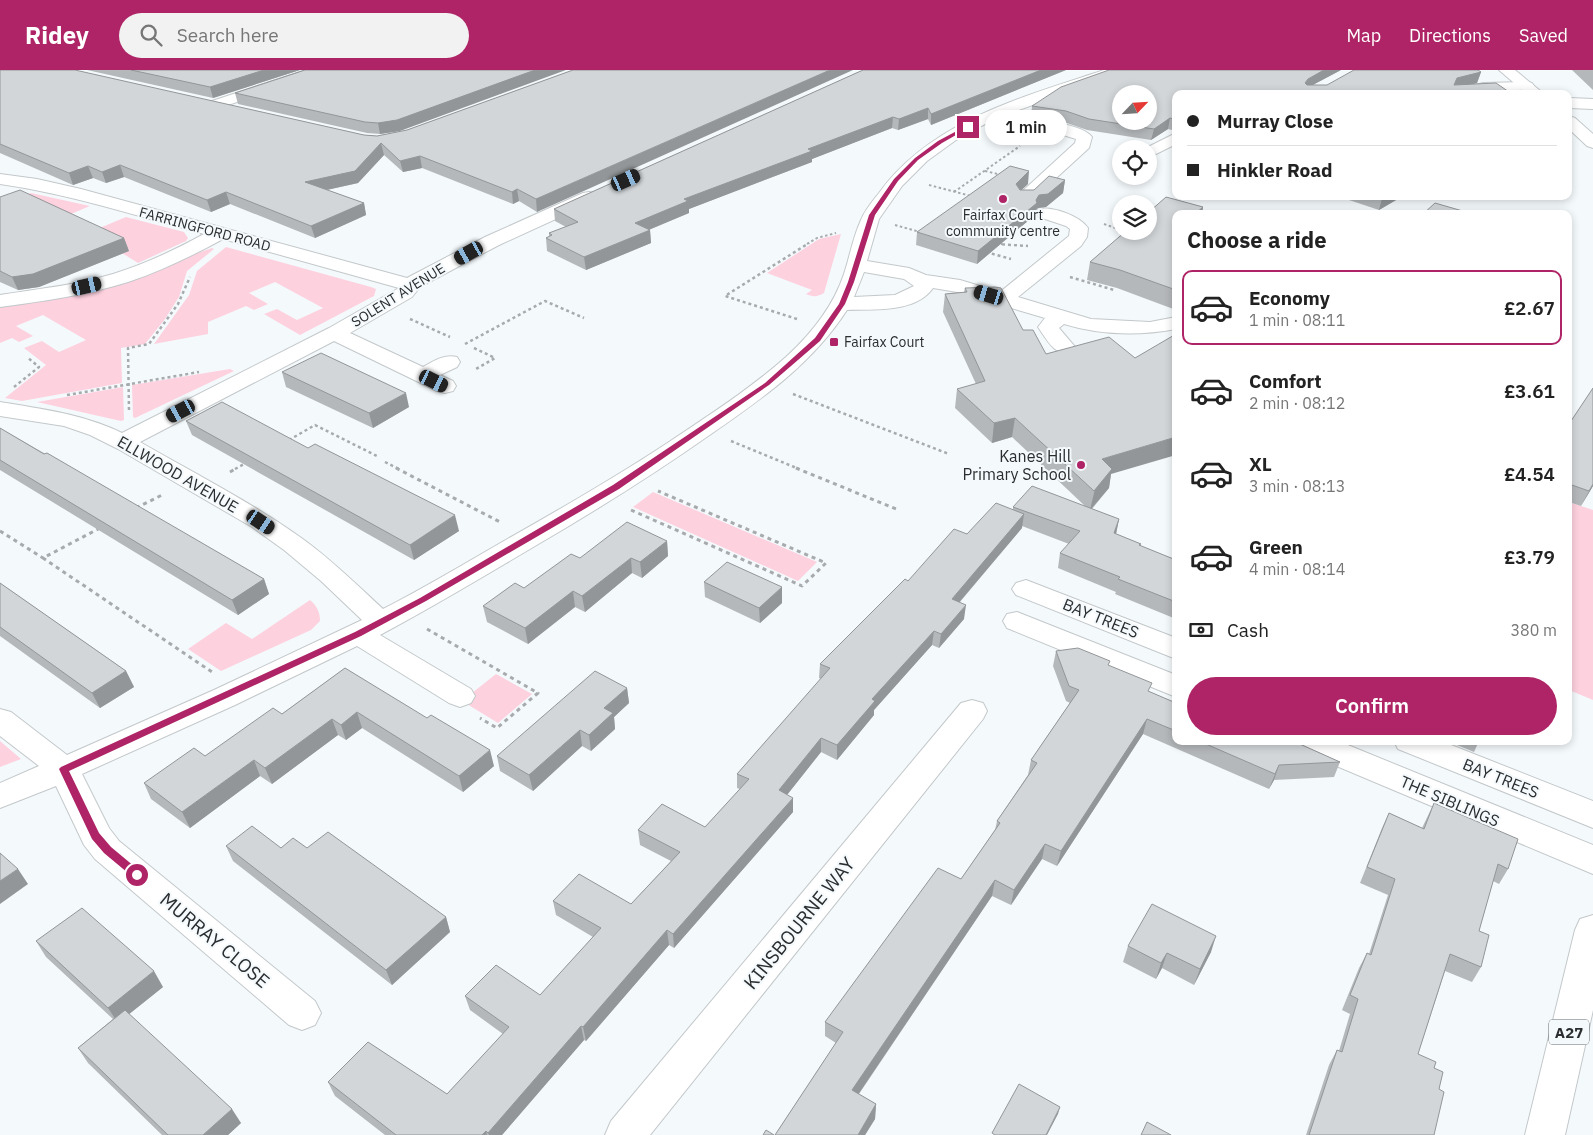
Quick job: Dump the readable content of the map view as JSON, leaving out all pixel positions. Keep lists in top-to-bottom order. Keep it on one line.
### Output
{"streets":{"street":["FARRINGFORD ROAD","SOLENT AVENUE","ELLWOOD AVENUE","BAY TREES","THE SIBLINGS","KINSBOURNE WAY","MURRAY CLOSE","A27"]},"crossings":[["FARRINGFORD ROAD","SOLENT AVENUE"],["SOLENT AVENUE","ELLWOOD AVENUE"]],"places":{"other":["Fairfax Court community centre","Kanes Hill Primary School"],"transit":["Fairfax Court"]},"north":"top right","page":{"header":"Ridey","search":"Search here","nav":["Map","Directions","Saved"],"banner":["Murray Close","Hinkler Road"],"bubble":"1 min","heading":"Choose a ride","list":[{"name":"Economy","note":"1 min · 08:11","value":"£2.67"},{"name":"Comfort","note":"2 min · 08:12","value":"£3.61"},{"name":"XL","note":"3 min · 08:13","value":"£4.54"},{"name":"Green","note":"4 min · 08:14","value":"£3.79"}],"pay":["Cash","380 m"],"buttons":"Confirm"}}
